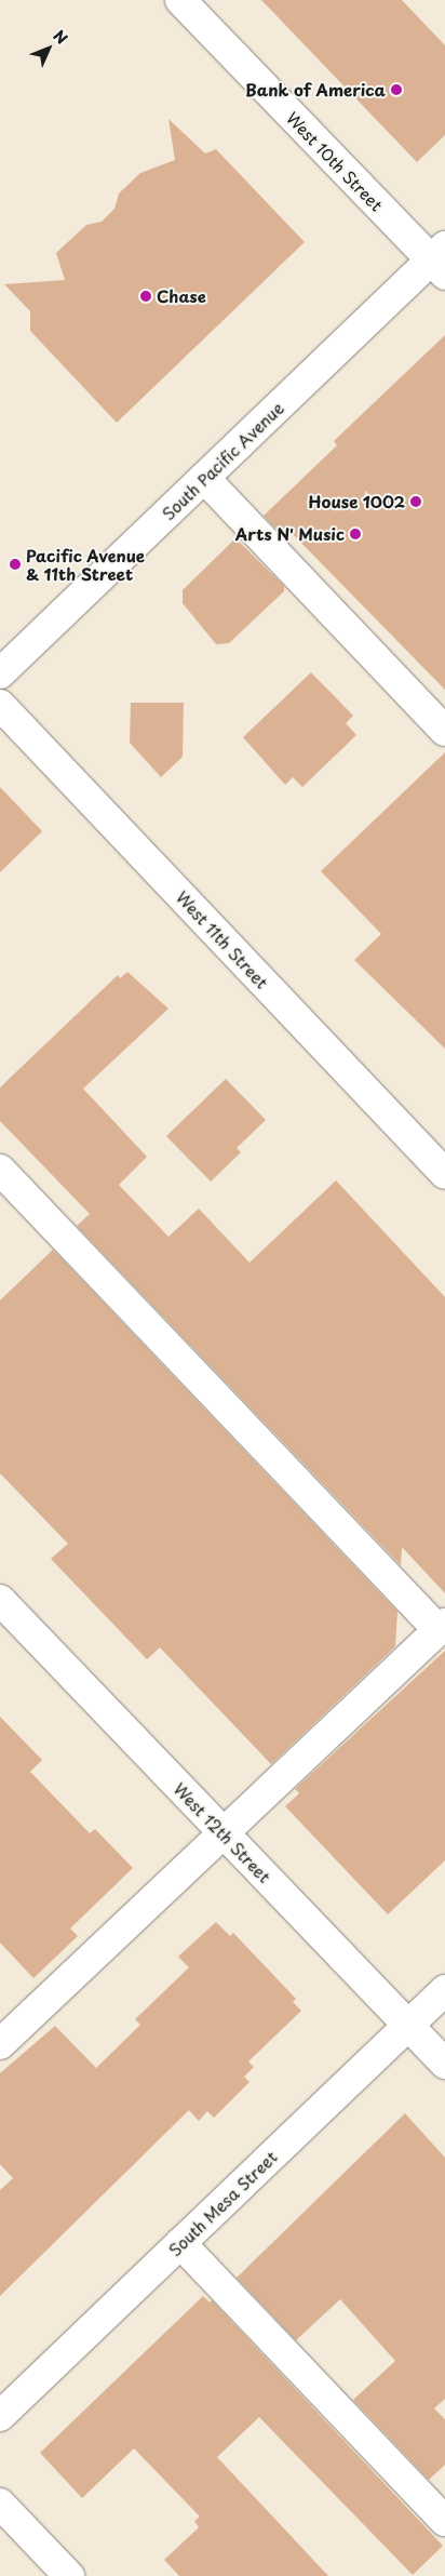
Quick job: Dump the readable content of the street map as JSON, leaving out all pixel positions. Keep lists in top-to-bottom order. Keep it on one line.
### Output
{"streets":{"street":["West 10th Street","South Pacific Avenue","West 11th Street","West 12th Street","South Mesa Street"]},"crossings":[["West 10th Street","South Pacific Avenue"],["West 12th Street","South Mesa Street"]],"places":["Bank of America","Chase","House 1002","Arts N' Music","Pacific Avenue & 11th Street"],"north":"top right"}
